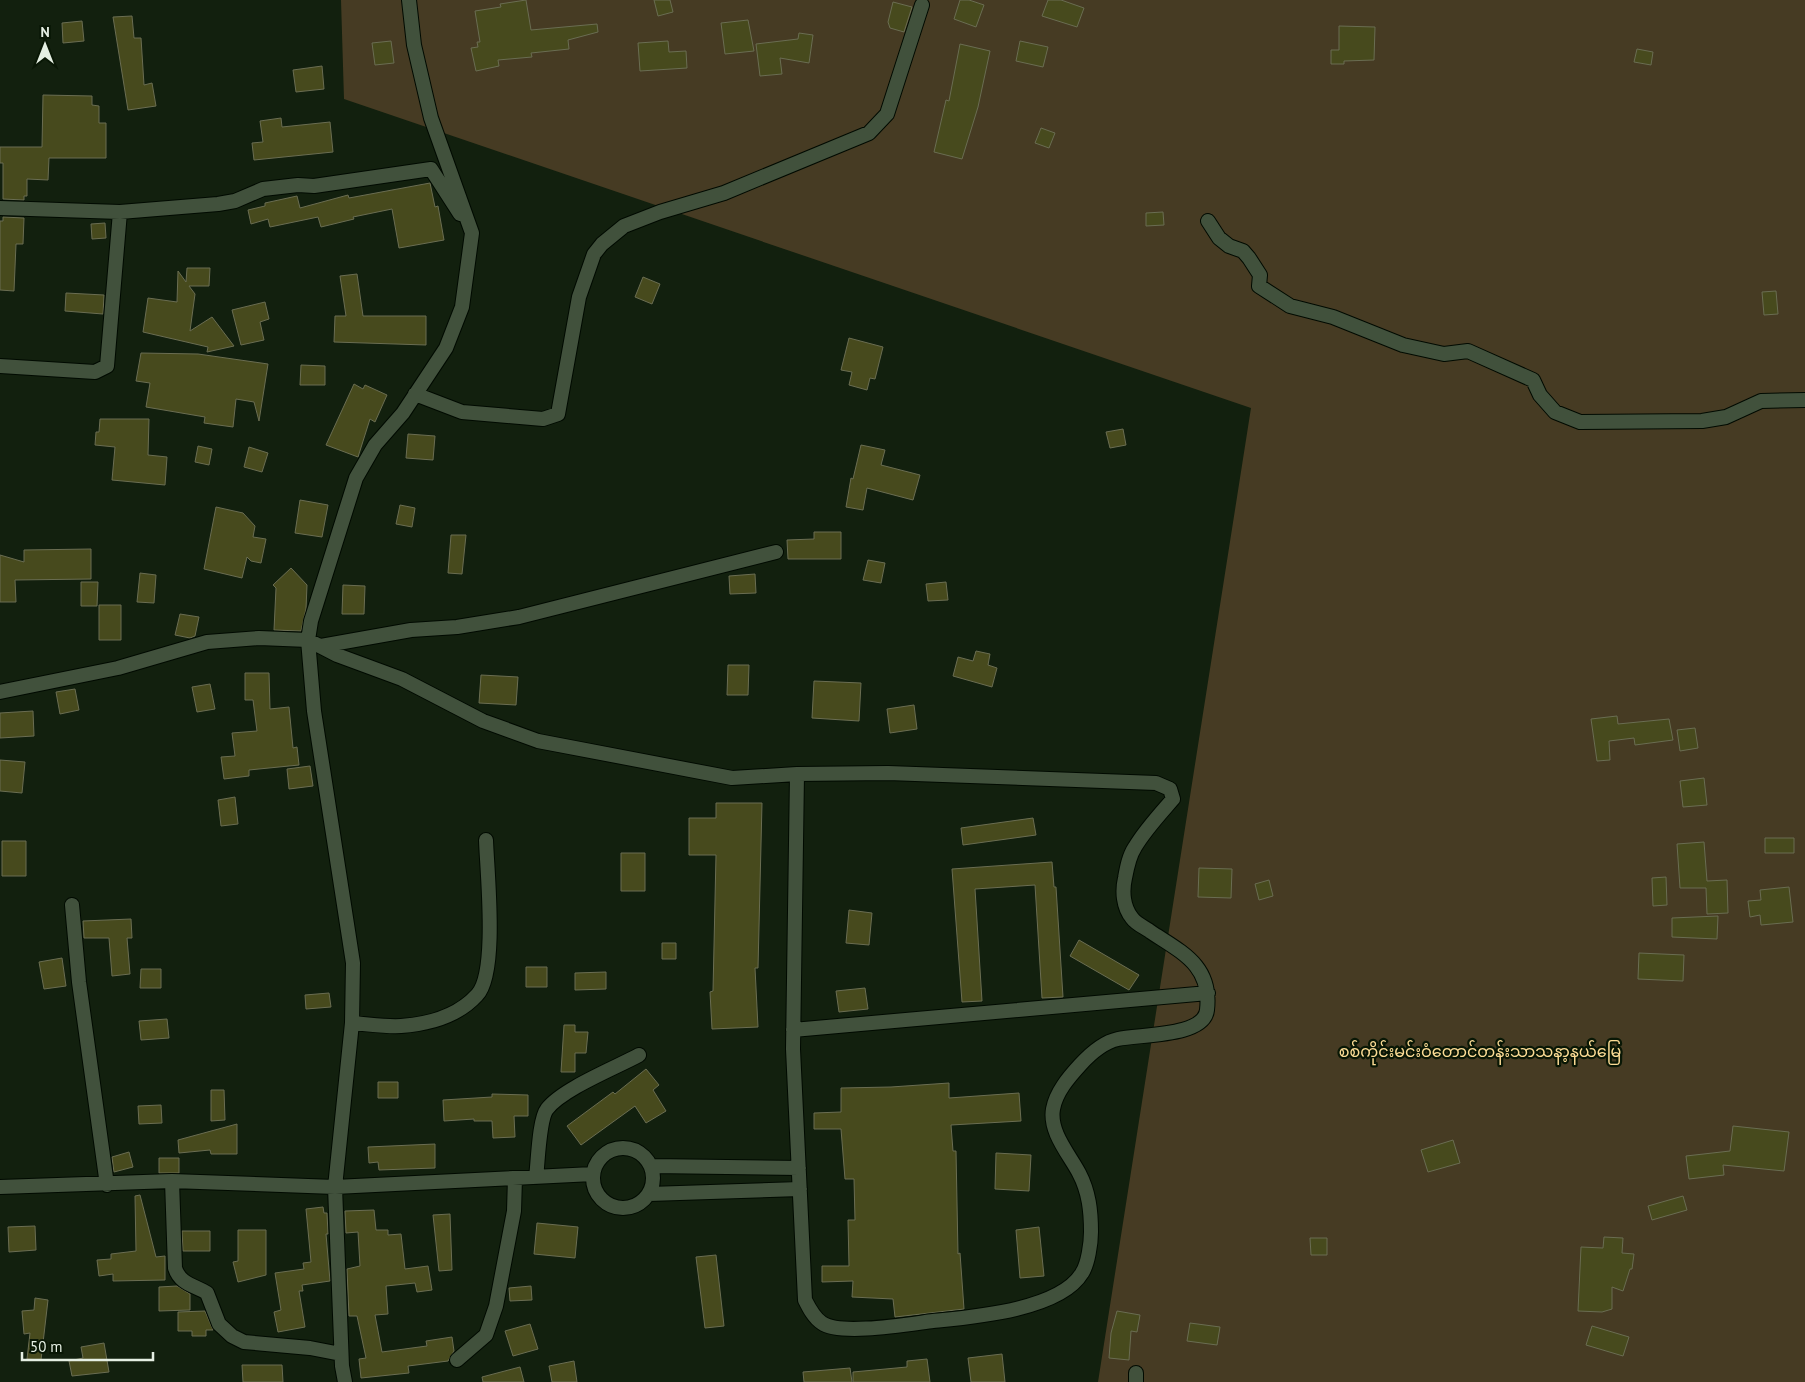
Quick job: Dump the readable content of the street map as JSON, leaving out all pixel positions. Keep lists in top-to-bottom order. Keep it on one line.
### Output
{"parks":["စစ်ကိုင်းမင်းဝံတောင်တန်းသာသနာ့နယ်မြေ"],"scale_bar":"50 m","north":"top"}
